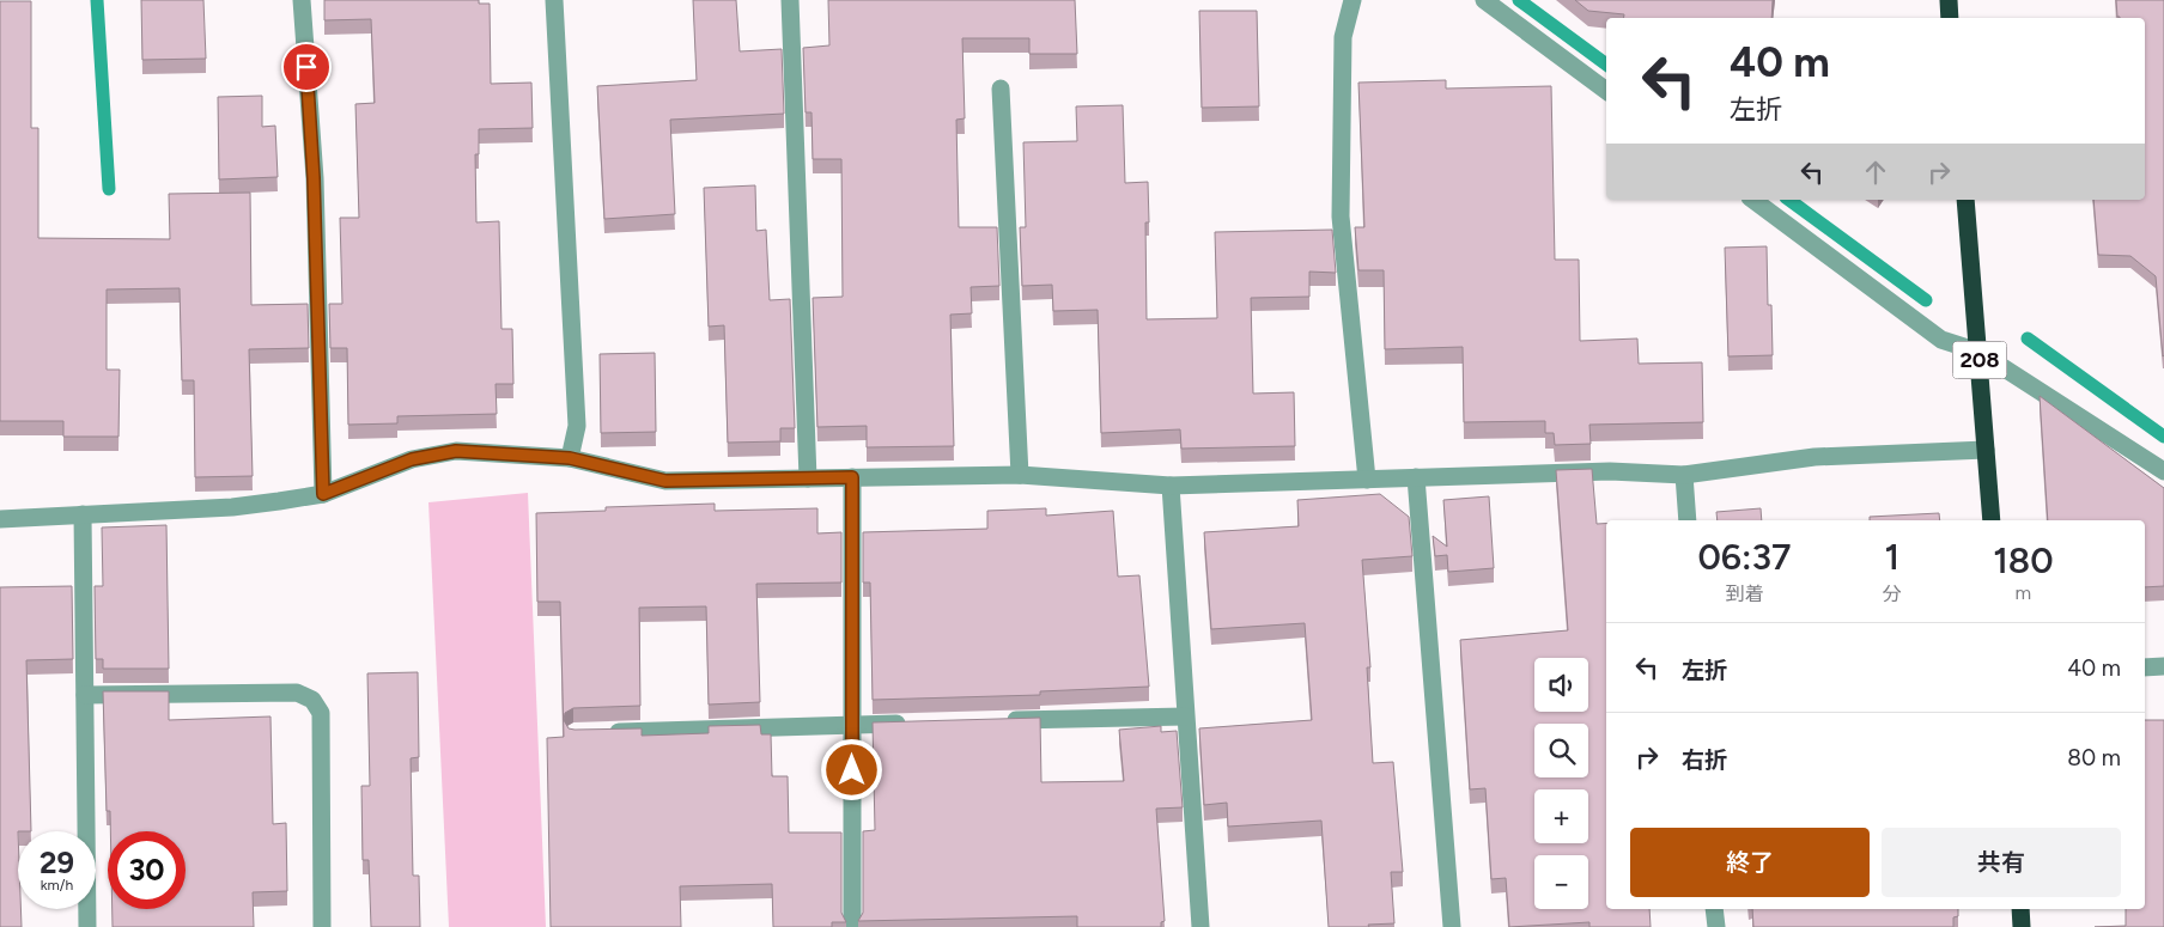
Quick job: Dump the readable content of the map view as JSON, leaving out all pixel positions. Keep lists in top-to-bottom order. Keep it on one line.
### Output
{"streets":{"highway":["208"]},"page":{"turn":["40 m","左折"],"eta":["06:37","到着","1","分","180","m"],"list":[{"name":"左折","value":"40 m"},{"name":"右折","value":"80 m"}],"map_buttons":["+","−"],"buttons":["終了","共有"],"speed":"29 km/h","limit":"30"}}
